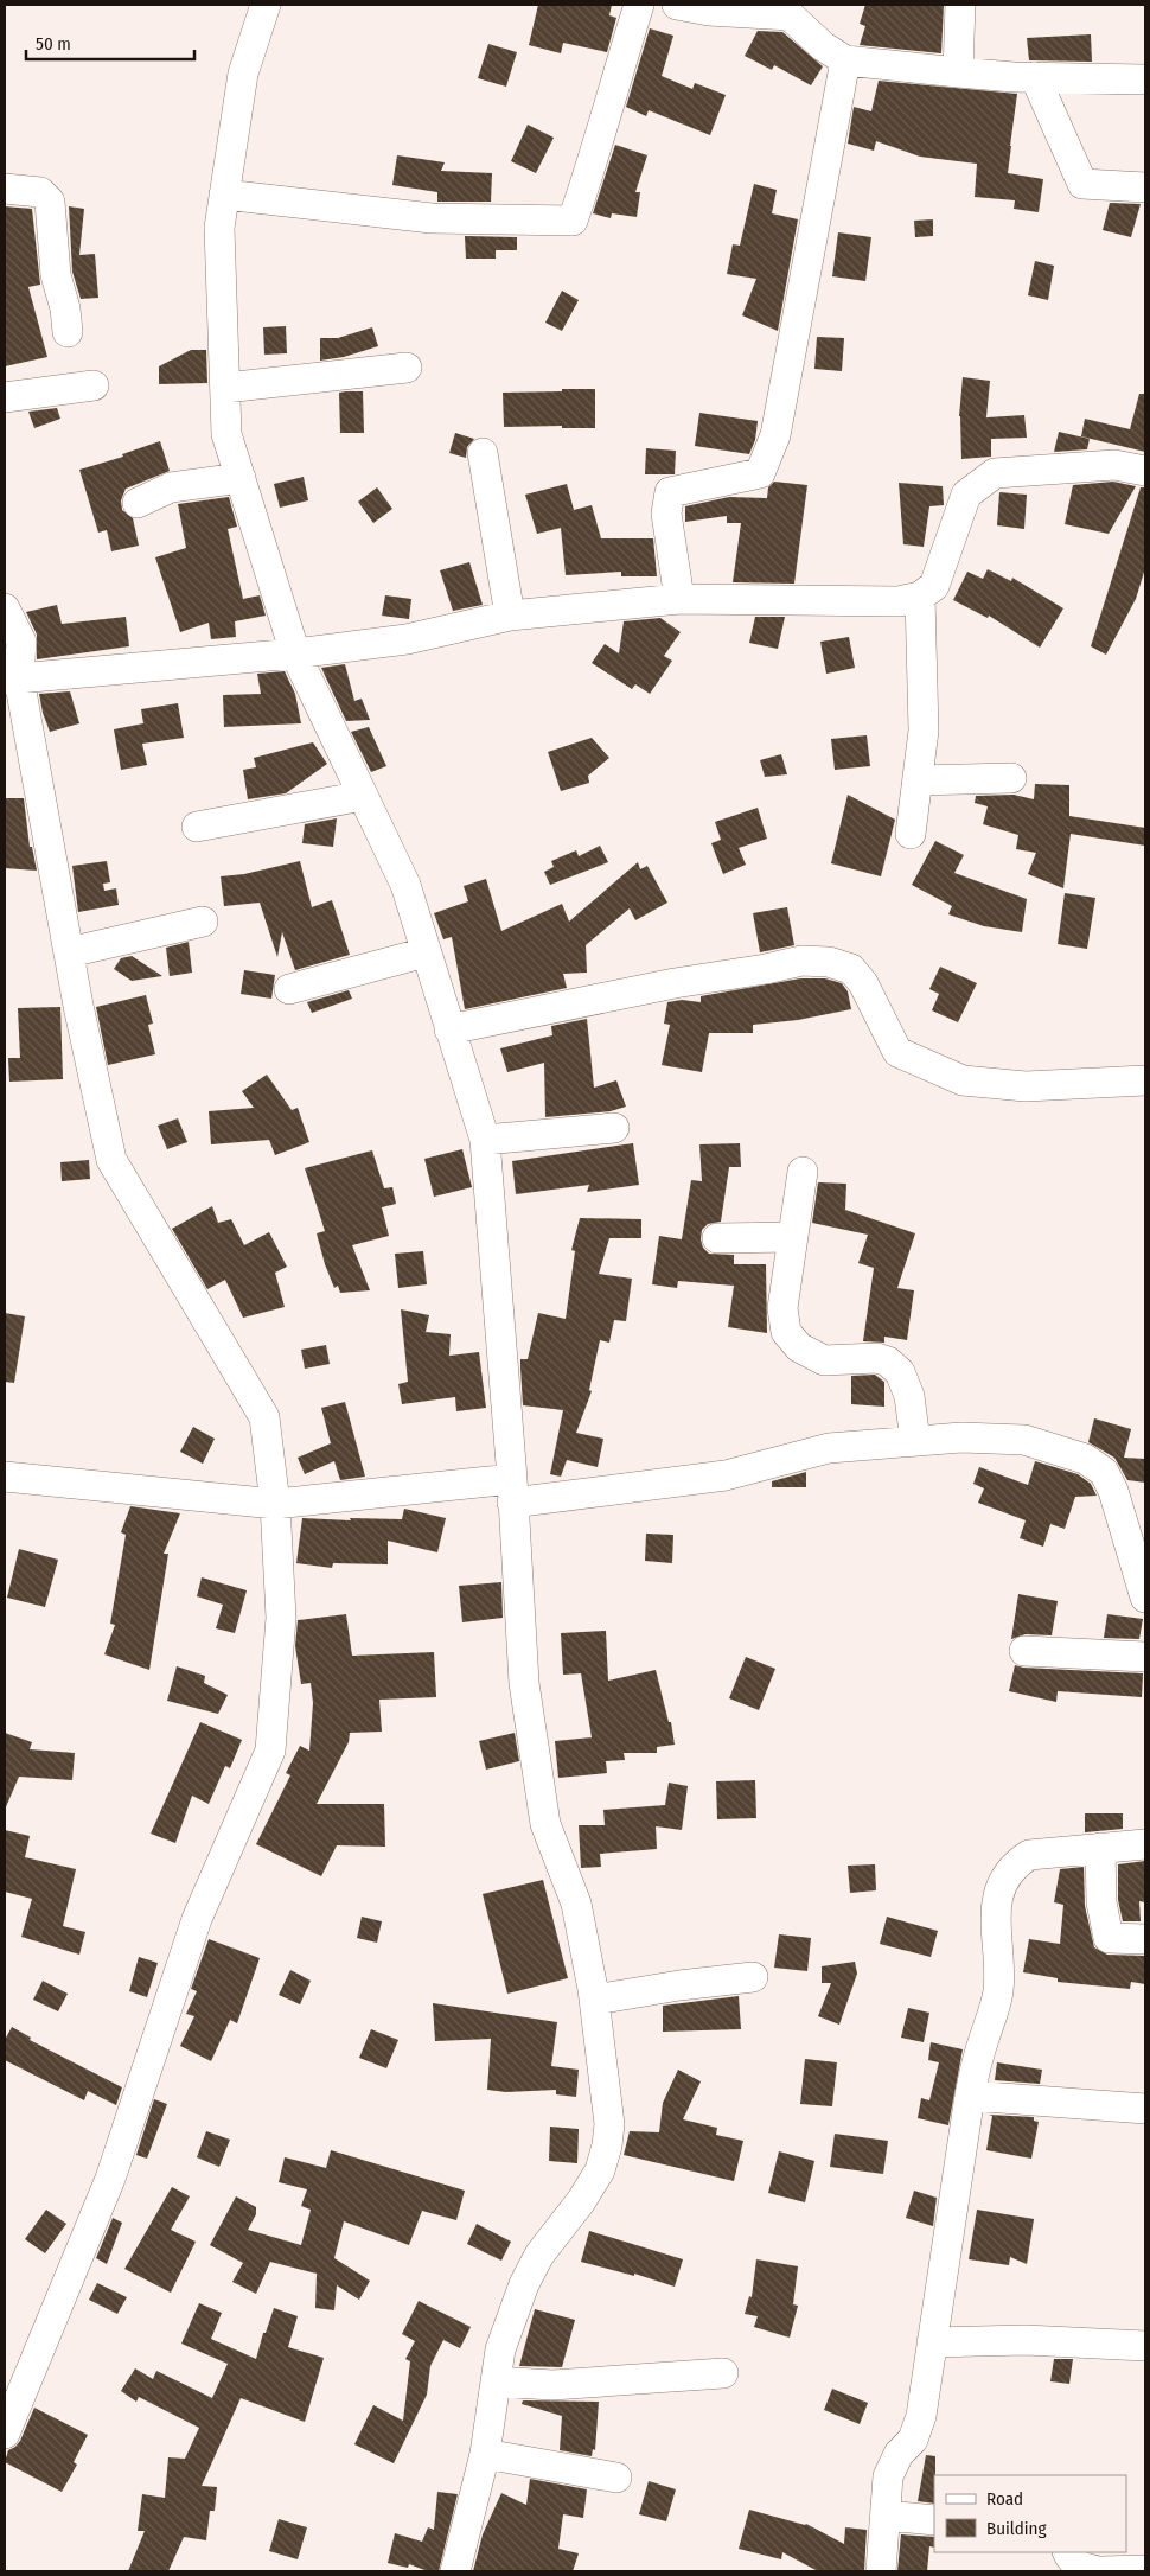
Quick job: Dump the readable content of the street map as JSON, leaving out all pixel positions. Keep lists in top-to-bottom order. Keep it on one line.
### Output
{"legend":["Road","Building"],"scale_bar":"50 m"}
